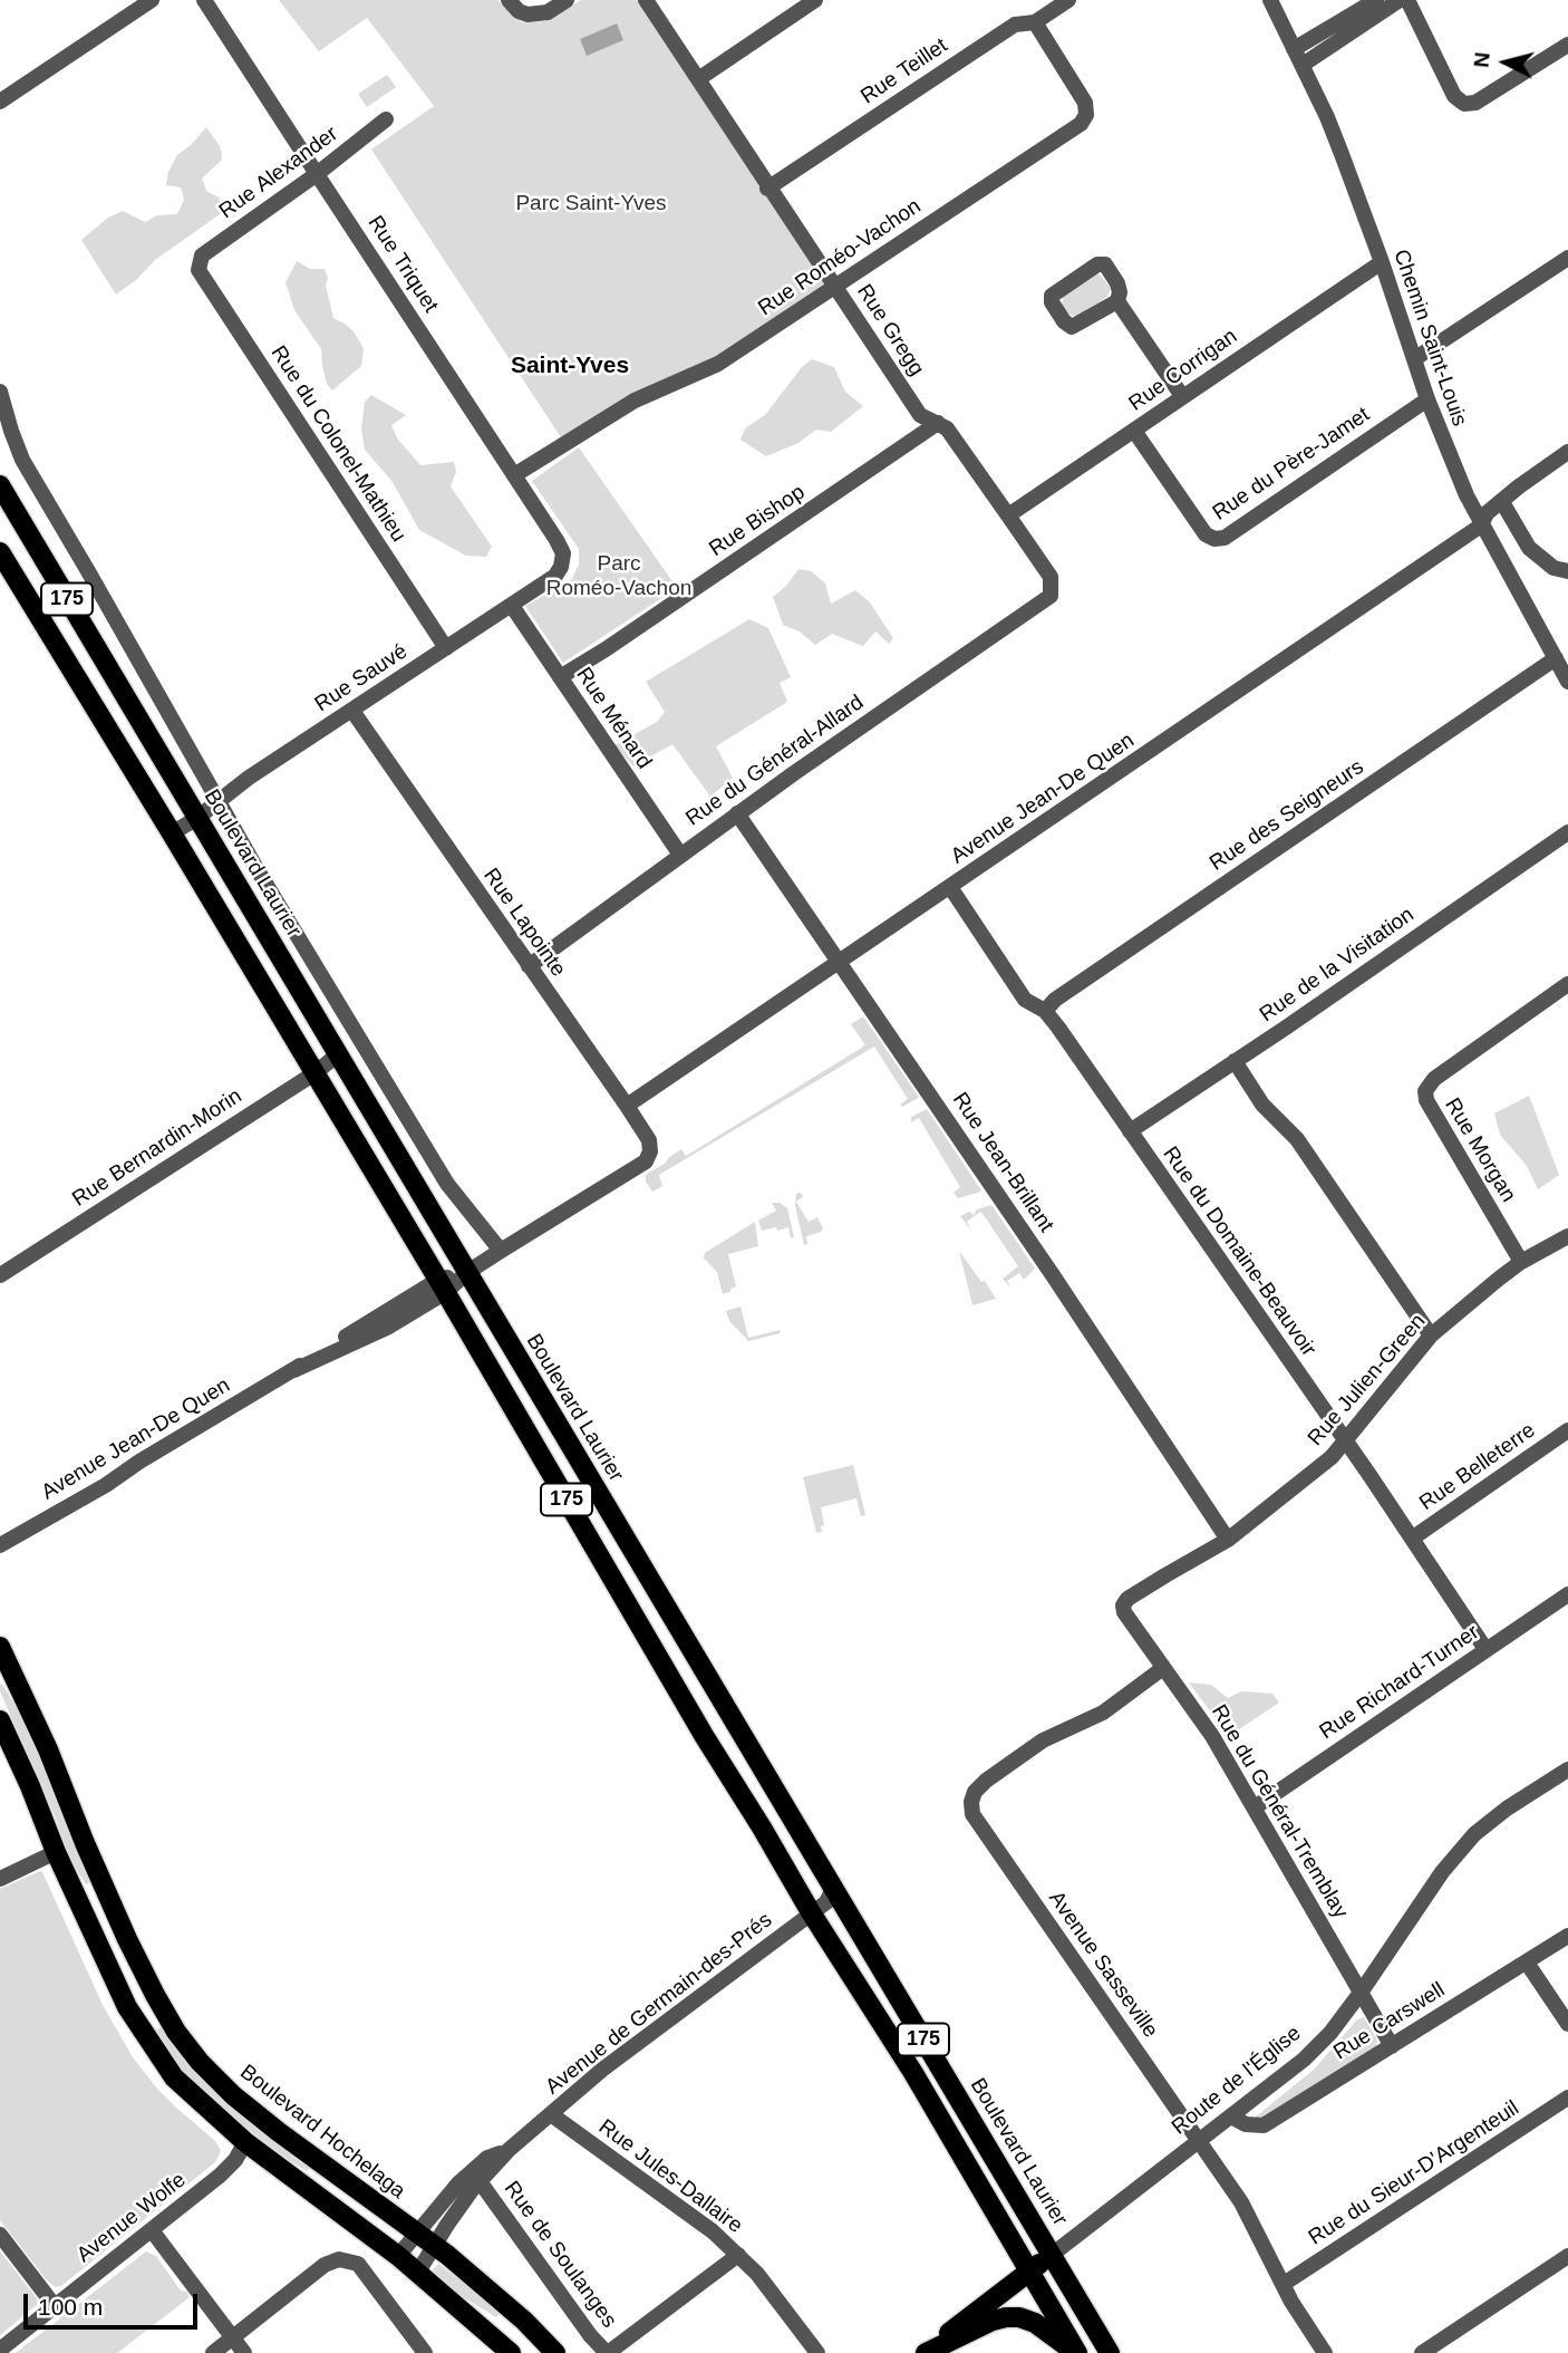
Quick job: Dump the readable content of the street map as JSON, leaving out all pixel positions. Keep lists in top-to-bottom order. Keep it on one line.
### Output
{"streets":{"main road":["175","Boulevard Laurier","Route de l'Église","Boulevard Hochelaga"],"street":["Rue Teillet","Rue Alexander","Rue Roméo-Vachon","Rue Triquet","Rue Gregg","Chemin Saint-Louis","Rue Corrigan","Rue du Colonel-Mathieu","Rue du Père-Jamet","Rue Bishop","Rue Sauvé","Rue Ménard","Rue du Général-Allard","Avenue Jean-De Quen","Rue des Seigneurs","Rue Lapointe","Rue de la Visitation","Rue Bernardin-Morin","Rue Morgan","Rue Jean-Brillant","Rue du Domaine-Beauvoir","Rue Julien-Green","Rue Belleterre","Rue Richard-Turner","Rue du Général-Tremblay","Avenue Sasseville","Avenue de Germain-des-Prés","Rue Carswell","Rue du Sieur-D'Argenteuil","Rue Jules-Dallaire","Avenue Wolfe","Rue de Soulanges"]},"crossings":[["Rue Teillet","Rue Roméo-Vachon"],["Rue Teillet","Rue Gregg"],["Rue Alexander","Rue Triquet"],["Rue Alexander","Rue du Colonel-Mathieu"],["Rue Roméo-Vachon","Rue Triquet"],["Rue Roméo-Vachon","Rue Gregg"],["Rue Triquet","Rue Sauvé"],["Rue Gregg","Rue Corrigan"],["Rue Gregg","Rue Bishop"],["Rue Gregg","Rue du Général-Allard"],["Chemin Saint-Louis","Rue Corrigan"],["Chemin Saint-Louis","Rue du Père-Jamet"],["Chemin Saint-Louis","Avenue Jean-De Quen"],["Chemin Saint-Louis","Rue des Seigneurs"],["Rue Corrigan","Rue du Père-Jamet"],["Rue du Colonel-Mathieu","Rue Sauvé"],["Rue Bishop","Rue Ménard"],["175","Rue Sauvé"],["175","Avenue Jean-De Quen"],["175","Rue Bernardin-Morin"],["175","Avenue de Germain-des-Prés"],["175","Route de l'Église"],["Rue Sauvé","Rue Ménard"],["Rue Sauvé","Boulevard Laurier"],["Rue Sauvé","Rue Lapointe"],["Rue Ménard","Rue du Général-Allard"],["Rue du Général-Allard","Rue Lapointe"],["Rue du Général-Allard","Rue Jean-Brillant"],["Avenue Jean-De Quen","Boulevard Laurier"],["Avenue Jean-De Quen","Rue Lapointe"],["Avenue Jean-De Quen","Rue Jean-Brillant"],["Avenue Jean-De Quen","Rue du Domaine-Beauvoir"],["Rue des Seigneurs","Rue du Domaine-Beauvoir"],["Boulevard Laurier","Rue Bernardin-Morin"],["Boulevard Laurier","Avenue de Germain-des-Prés"],["Boulevard Laurier","Route de l'Église"],["Rue de la Visitation","Rue du Domaine-Beauvoir"],["Rue Morgan","Rue Julien-Green"],["Rue Jean-Brillant","Rue Julien-Green"],["Rue du Domaine-Beauvoir","Rue Julien-Green"],["Rue du Domaine-Beauvoir","Rue Belleterre"],["Rue du Domaine-Beauvoir","Rue Richard-Turner"],["Rue Julien-Green","Rue du Général-Tremblay"],["Rue Richard-Turner","Rue du Général-Tremblay"],["Rue du Général-Tremblay","Avenue Sasseville"],["Rue du Général-Tremblay","Rue Carswell"],["Rue du Général-Tremblay","Route de l'Église"],["Avenue Sasseville","Route de l'Église"],["Avenue Sasseville","Rue du Sieur-D'Argenteuil"],["Avenue de Germain-des-Prés","Boulevard Hochelaga"],["Avenue de Germain-des-Prés","Rue Jules-Dallaire"],["Avenue de Germain-des-Prés","Rue de Soulanges"],["Rue Carswell","Route de l'Église"],["Rue Jules-Dallaire","Rue de Soulanges"]],"districts":["Saint-Yves"],"parks":["Parc Saint-Yves","Parc Roméo-Vachon"],"scale_bar":"100 m","north":"left"}
